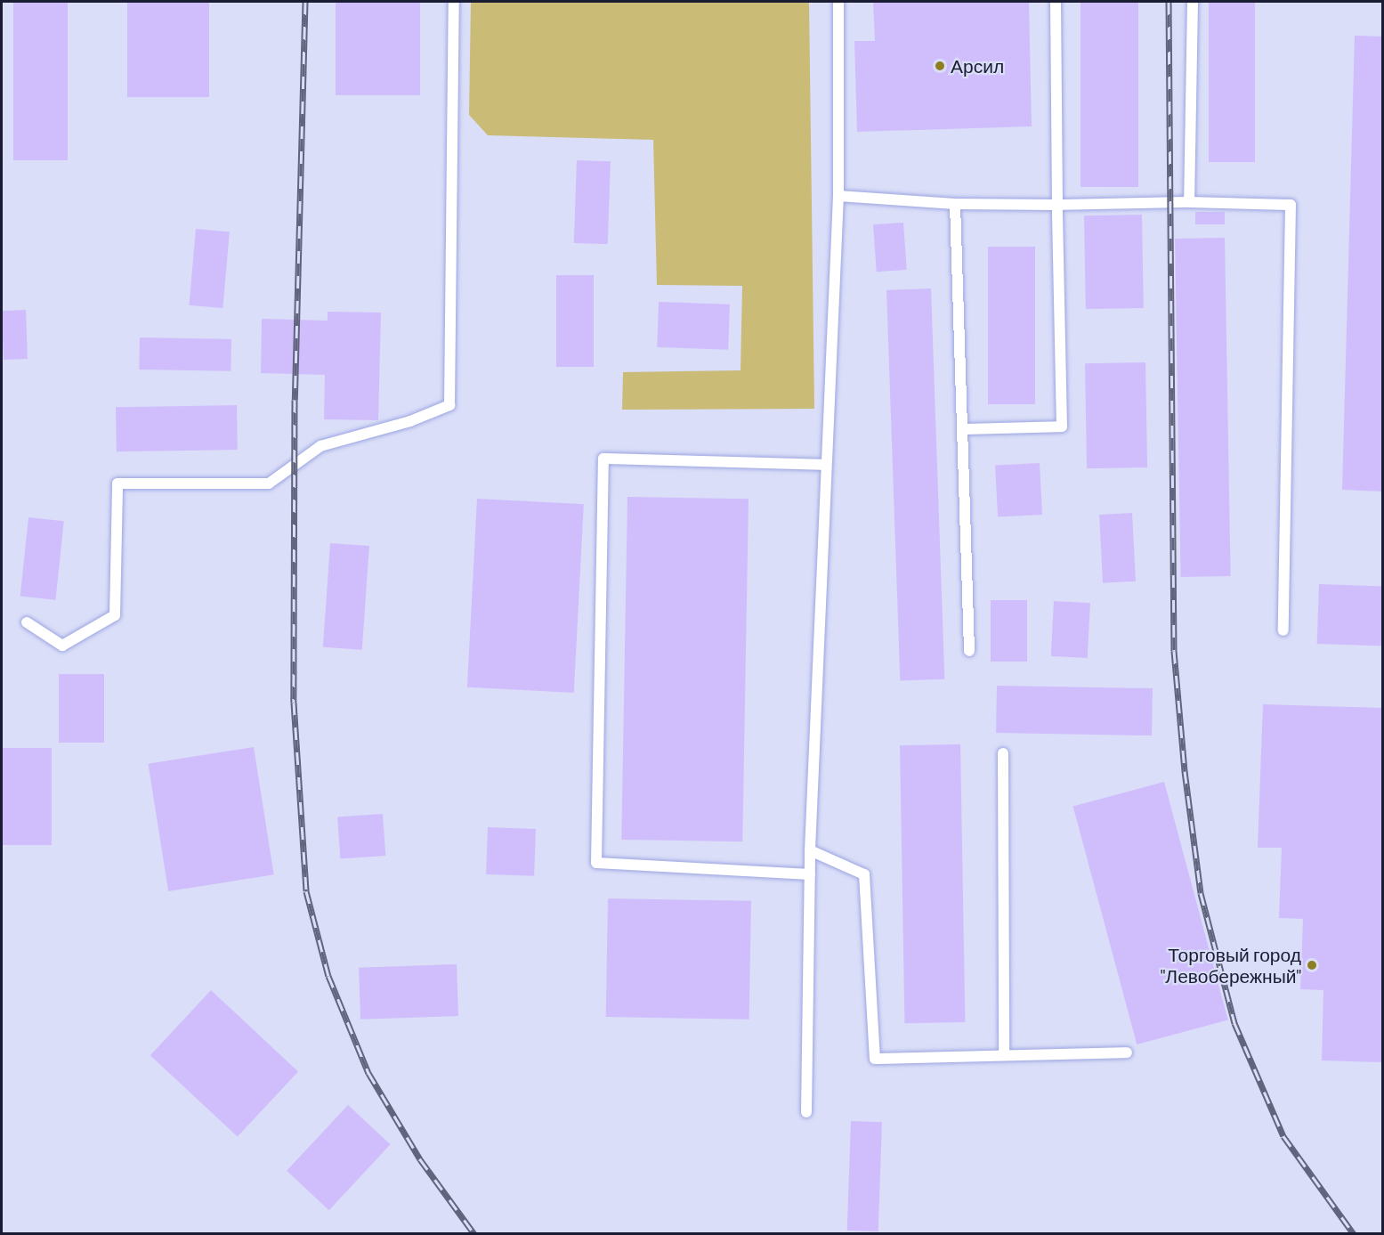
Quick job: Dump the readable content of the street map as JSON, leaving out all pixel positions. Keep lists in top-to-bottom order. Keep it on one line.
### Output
{"places":["Арсил","Торговый город \"Левобережный\""]}
